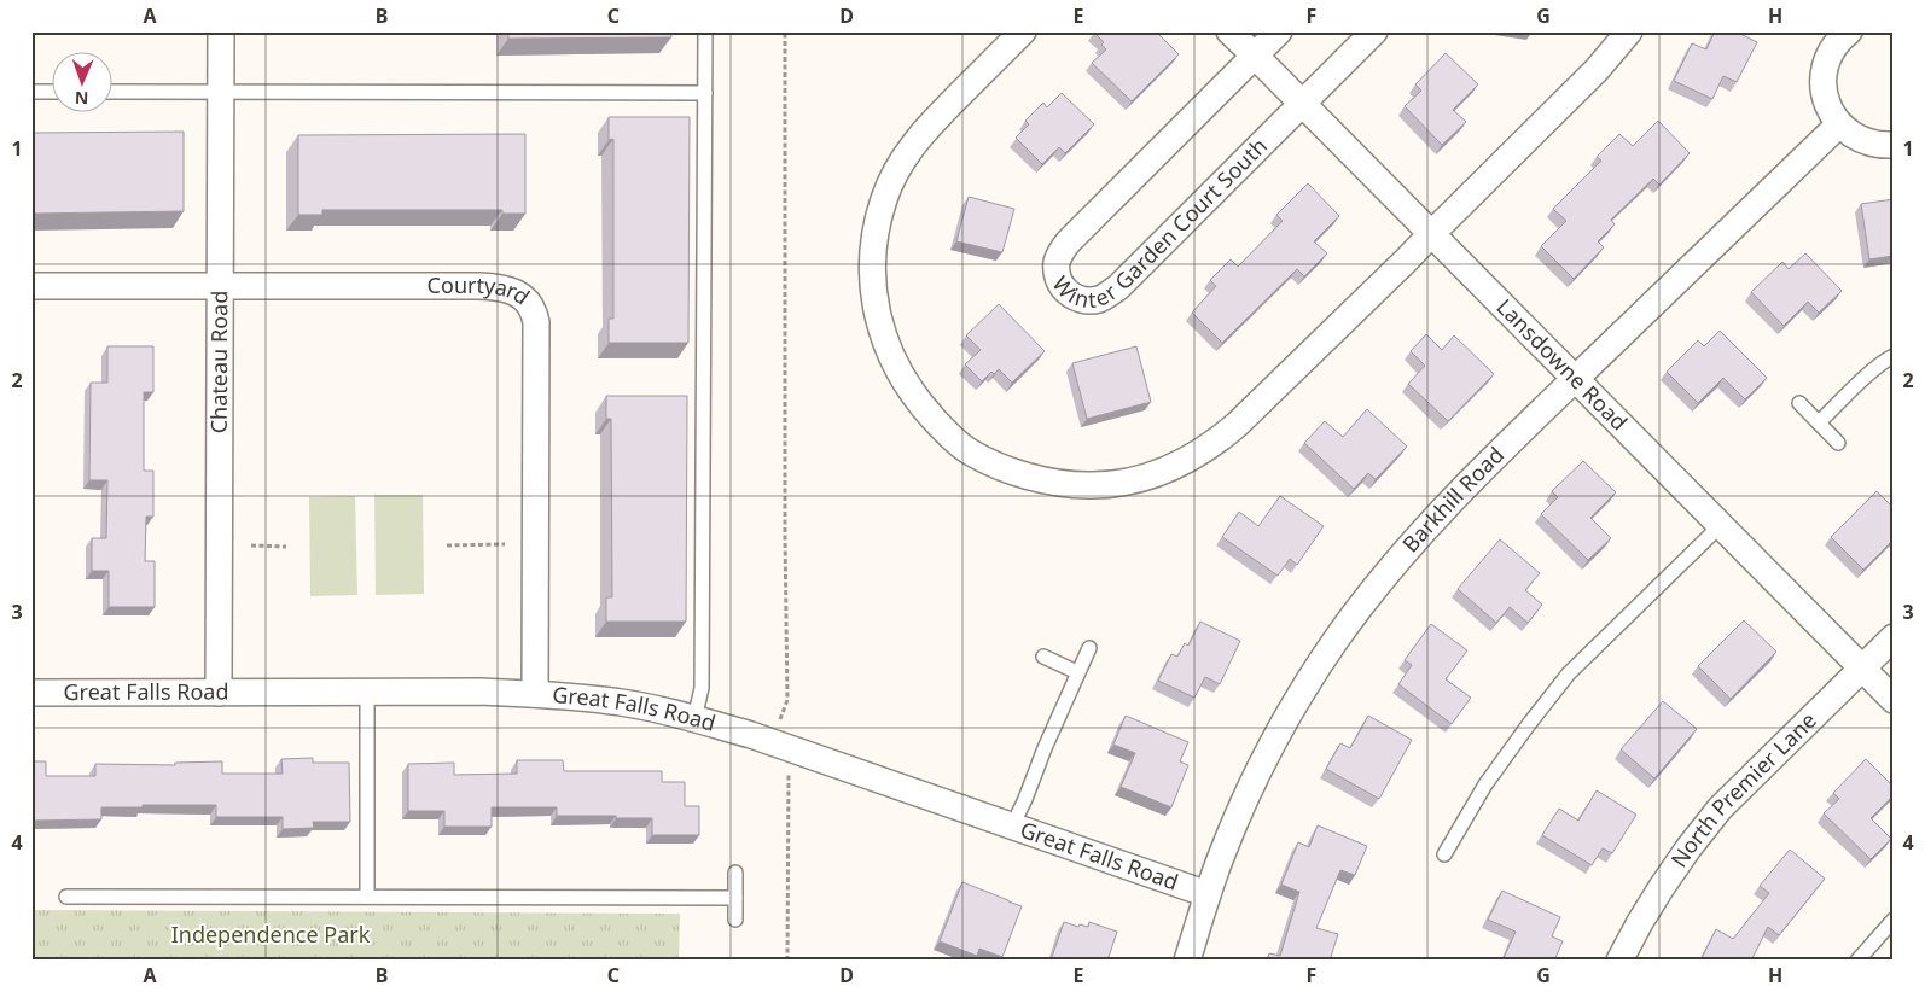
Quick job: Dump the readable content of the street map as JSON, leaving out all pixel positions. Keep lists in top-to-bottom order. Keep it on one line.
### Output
{"streets":{"street":["Winter Garden Court South","Courtyard","Chateau Road","Lansdowne Road","Barkhill Road","Great Falls Road","North Premier Lane"]},"crossings":[["Winter Garden Court South","Lansdowne Road"],["Courtyard","Chateau Road"],["Courtyard","Great Falls Road"],["Chateau Road","Great Falls Road"],["Lansdowne Road","Barkhill Road"],["Lansdowne Road","North Premier Lane"],["Barkhill Road","Great Falls Road"]],"parks":["Independence Park"],"north":"bottom","grid":{"columns":["A","B","C","D","E","F","G","H"],"rows":["1","2","3","4"]}}
